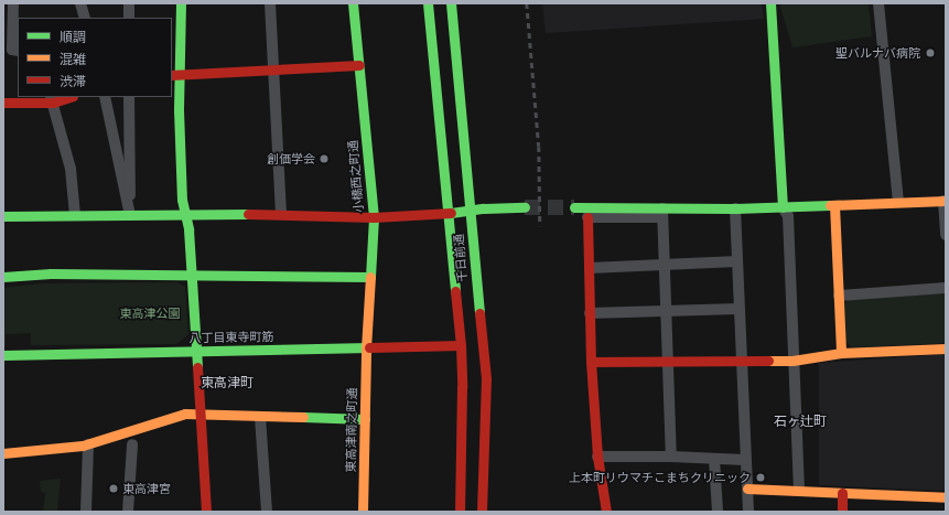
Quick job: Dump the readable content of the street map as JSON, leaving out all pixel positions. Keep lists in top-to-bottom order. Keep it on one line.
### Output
{"streets":{"street":["小橋西之町通","千日前通","八丁目東寺町筋","東高津南之町通"]},"crossings":[["小橋西之町通","八丁目東寺町筋"],["小橋西之町通","東高津南之町通"],["千日前通","八丁目東寺町筋"],["八丁目東寺町筋","東高津南之町通"]],"districts":["東高津町","石ヶ辻町"],"parks":["東高津公園"],"places":["聖バルナバ病院","創価学会","上本町リウマチこまちクリニック","東高津宮"],"legend":["順調","混雑","渋滞"]}
